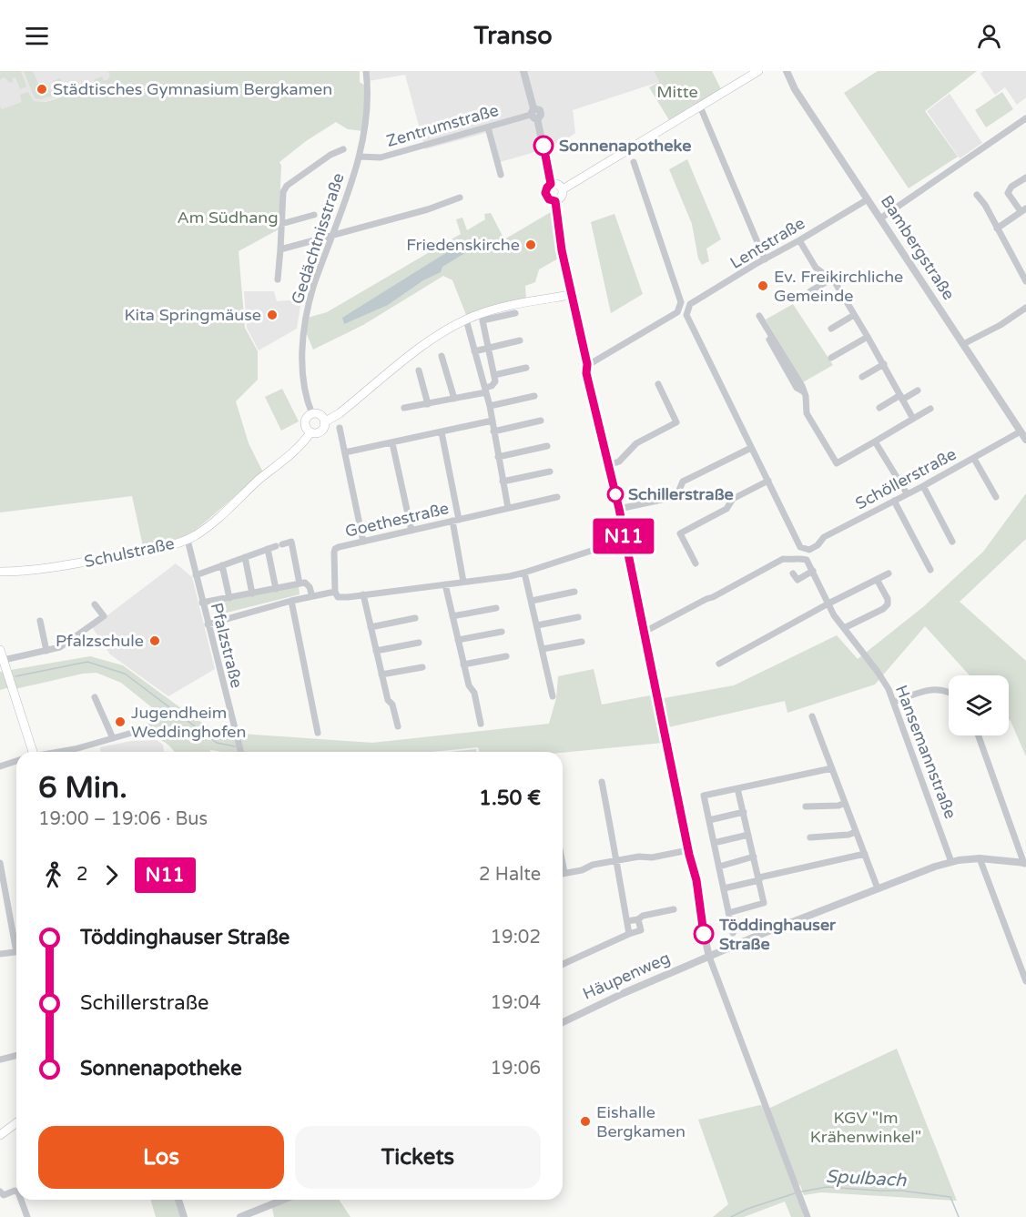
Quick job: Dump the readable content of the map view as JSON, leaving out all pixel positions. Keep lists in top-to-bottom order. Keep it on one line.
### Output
{"streets":{"main road":["Schulstraße"],"street":["Zentrumstraße","Gedächtnisstraße","Lentstraße","Bambergstraße","Schöllerstraße","Goethestraße","Pfalzstraße","Hansemannstraße","Häupenweg"]},"crossings":[["Zentrumstraße","Gedächtnisstraße"],["Gedächtnisstraße","Schulstraße"],["Lentstraße","Bambergstraße"],["Bambergstraße","Schöllerstraße"],["Schulstraße","Pfalzstraße"],["Hansemannstraße","Häupenweg"]],"water":["Spulbach"],"parks":["Mitte","Am Südhang","KGV \"Im Krähenwinkel\""],"places":["Städtisches Gymnasium Bergkamen","Sonnenapotheke","Friedenskirche","Ev. Freikirchliche Gemeinde","Kita Springmäuse","Schillerstraße","Pfalzschule","Jugendheim Weddinghofen","Töddinghauser Straße","Eishalle Bergkamen"],"lines":["bus line N11"],"page":{"header":"Transo","on_map":"N11","heading":["6 Min.","19:00 – 19:06 · Bus","1.50 €"],"legs":["2","N11","2 Halte"],"list":[{"name":"Töddinghauser Straße","value":"19:02"},{"name":"Schillerstraße","value":"19:04"},{"name":"Sonnenapotheke","value":"19:06"}],"buttons":["Los","Tickets"]}}
